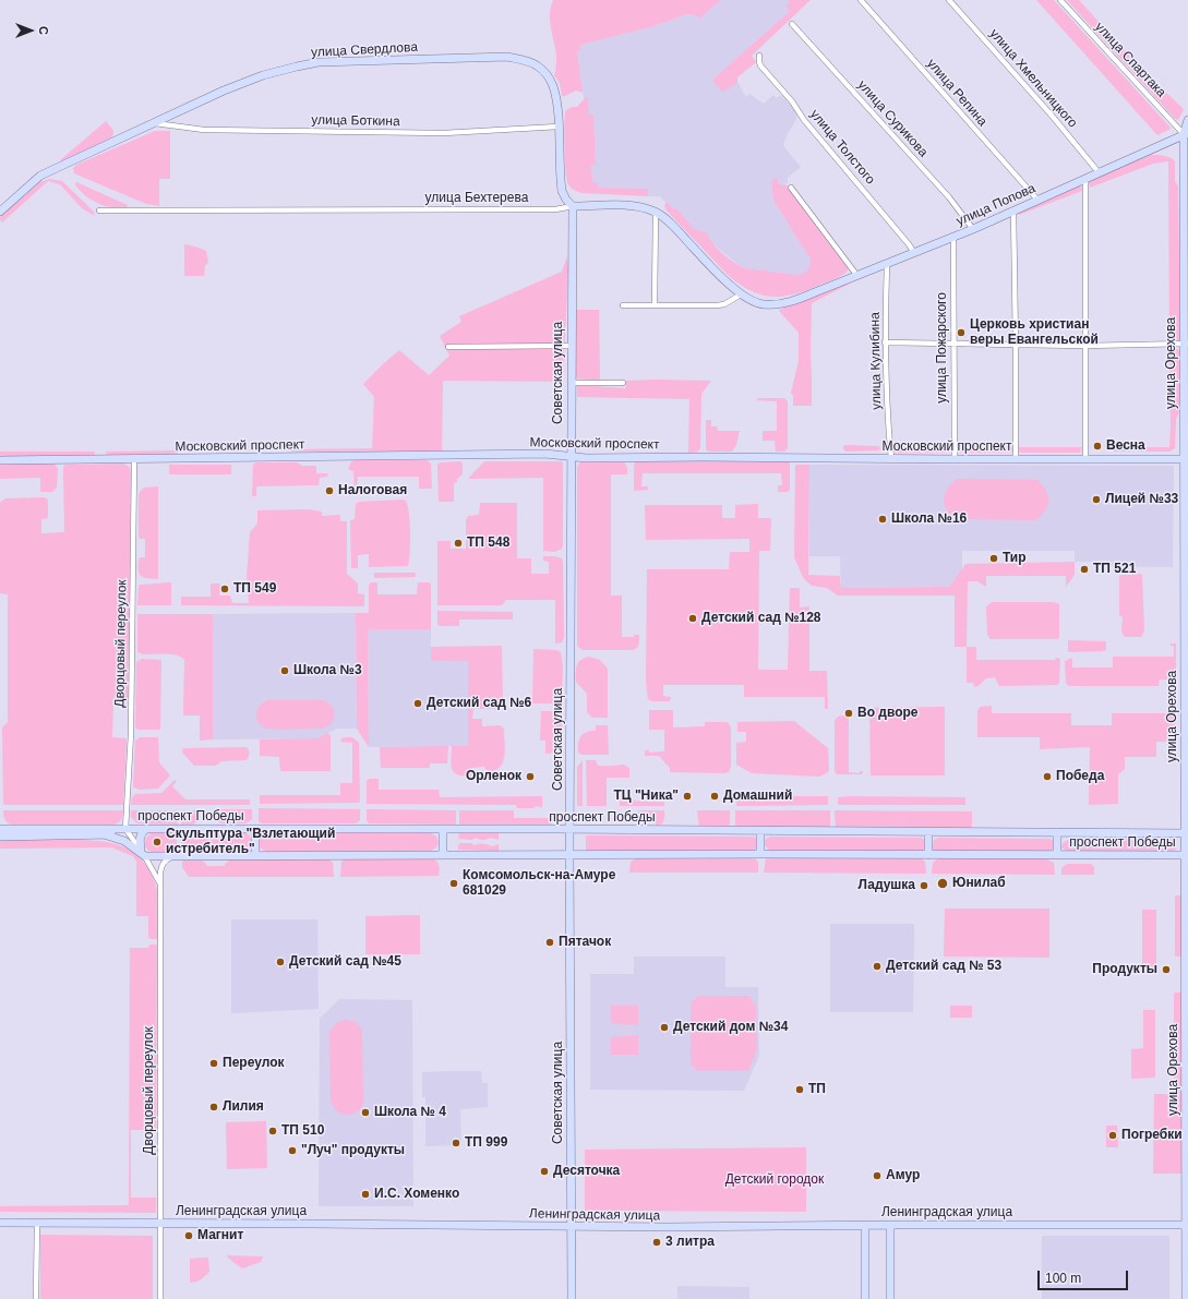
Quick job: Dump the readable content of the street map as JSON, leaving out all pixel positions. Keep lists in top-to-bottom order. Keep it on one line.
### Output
{"streets":{"street":["улица Свердлова","улица Спартака","улица Хмельницкого","улица Репина","улица Сурикова","улица Боткина","улица Толстого","улица Бехтерева","улица Попова","улица Пожарского","улица Кулибина","улица Орехова","Советская улица","Московский проспект","Дворцовый переулок","проспект Победы","Ленинградская улица"]},"crossings":[["улица Свердлова","улица Боткина"],["улица Свердлова","улица Бехтерева"],["улица Свердлова","Советская улица"],["улица Спартака","улица Попова"],["улица Спартака","улица Орехова"],["улица Хмельницкого","улица Попова"],["улица Репина","улица Попова"],["улица Сурикова","улица Попова"],["улица Толстого","улица Попова"],["улица Бехтерева","Советская улица"],["улица Попова","улица Пожарского"],["улица Попова","улица Кулибина"],["улица Попова","улица Орехова"],["улица Пожарского","Московский проспект"],["улица Кулибина","Московский проспект"],["улица Орехова","Московский проспект"],["улица Орехова","проспект Победы"],["улица Орехова","Ленинградская улица"],["Советская улица","Московский проспект"],["Советская улица","проспект Победы"],["Советская улица","Ленинградская улица"],["Московский проспект","Дворцовый переулок"],["Дворцовый переулок","проспект Победы"],["Дворцовый переулок","Ленинградская улица"]],"parks":["Детский городок"],"places":["Церковь христиан веры Евангельской","Весна","Налоговая","Лицей №33","Школа №16","ТП 548","Тир","ТП 521","ТП 549","Детский сад №128","Школа №3","Детский сад №6","Во дворе","Орленок","Победа","ТЦ \"Ника\"","Домашний","Скульптура \"Взлетающий истребитель\"","Комсомольск-на-Амуре 681029","Юнилаб","Ладушка","Пятачок","Детский сад №45","Детский сад № 53","Продукты","Детский дом №34","Переулок","ТП","Лилия","Школа № 4","ТП 510","Погребки","ТП 999","\"Луч\" продукты","Десяточка","Амур","И.С. Хоменко","Магнит","3 литра"],"scale_bar":"100 m","north":"right"}
